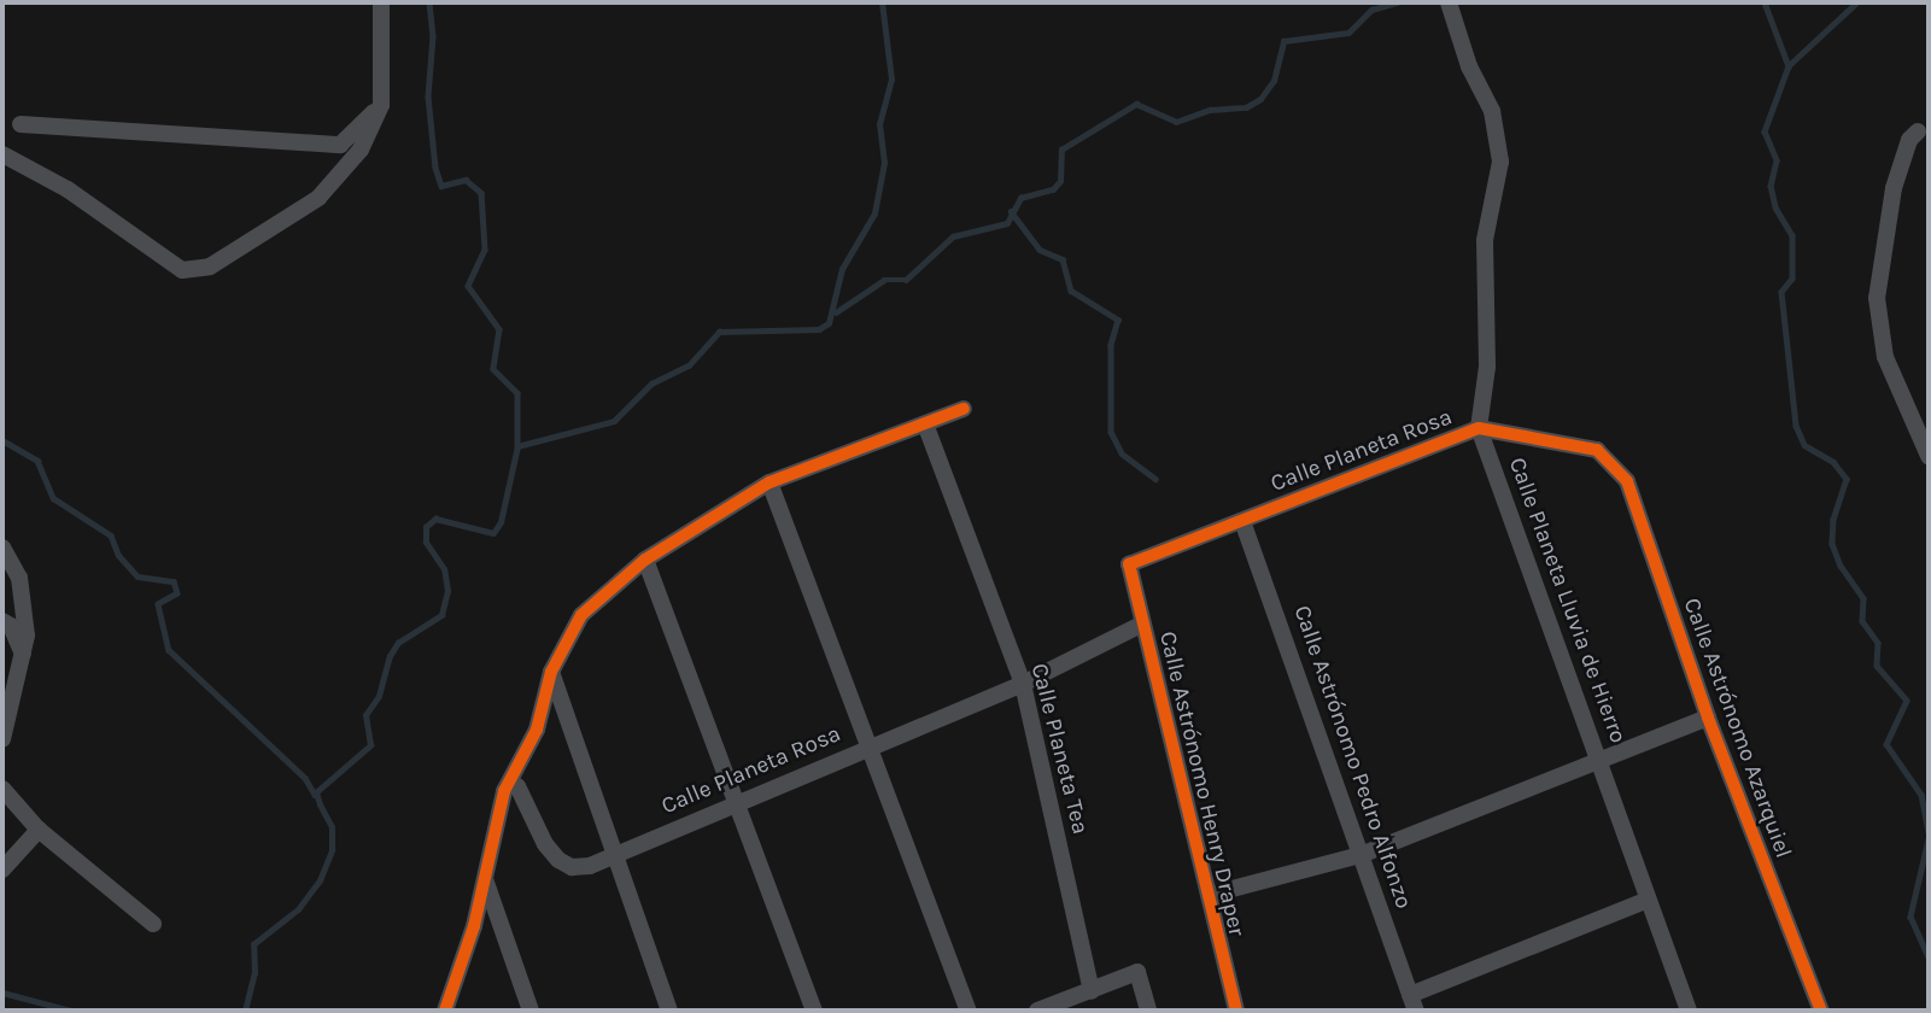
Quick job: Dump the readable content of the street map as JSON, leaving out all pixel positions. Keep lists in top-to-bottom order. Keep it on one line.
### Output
{"streets":{"street":["Calle Planeta Rosa","Calle Planeta Lluvia de Hierro","Calle Astrónomo Azarquiel","Calle Planeta Tea","Calle Astrónomo Pedro Alfonzo","Calle Astrónomo Henry Draper"]},"crossings":[["Calle Planeta Rosa","Calle Planeta Lluvia de Hierro"],["Calle Planeta Rosa","Calle Astrónomo Azarquiel"],["Calle Planeta Rosa","Calle Planeta Tea"],["Calle Planeta Rosa","Calle Astrónomo Pedro Alfonzo"],["Calle Planeta Rosa","Calle Astrónomo Henry Draper"]]}
